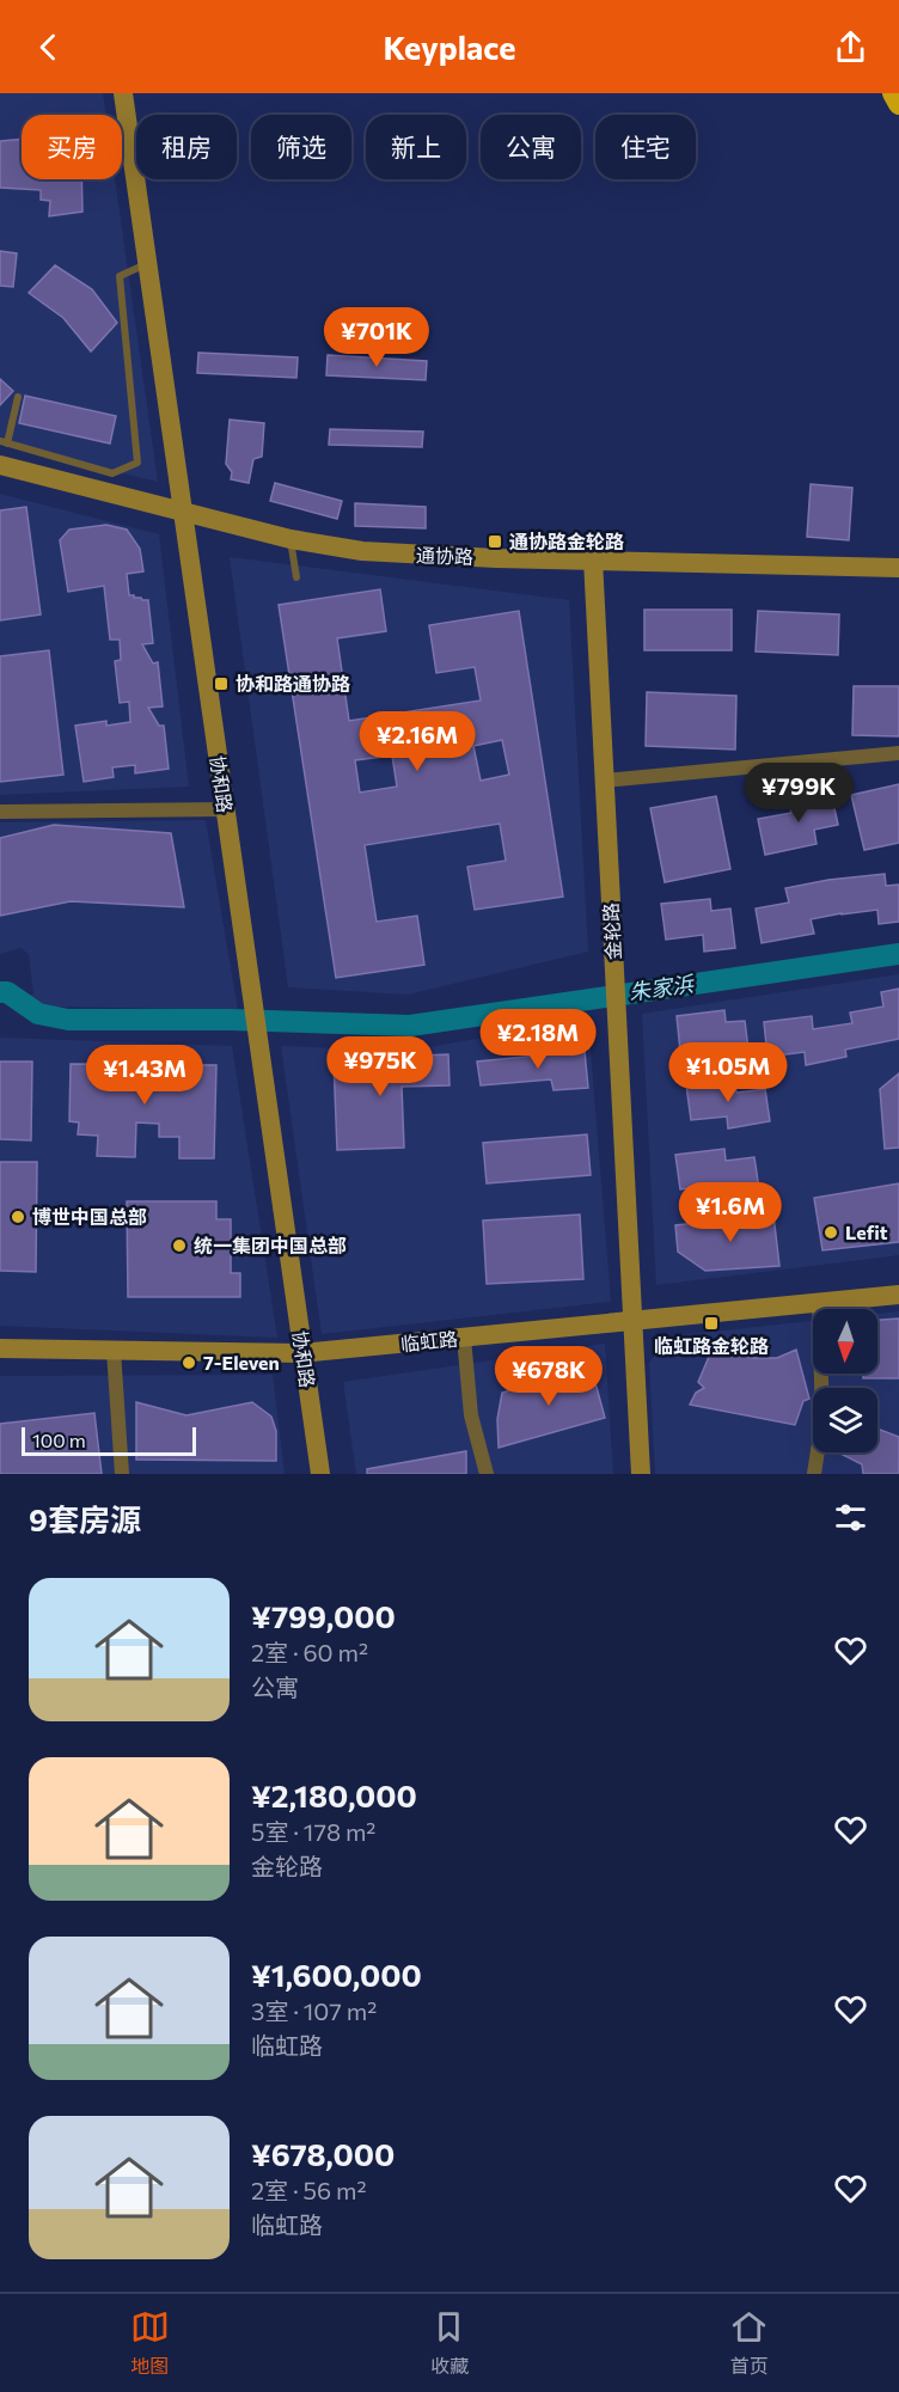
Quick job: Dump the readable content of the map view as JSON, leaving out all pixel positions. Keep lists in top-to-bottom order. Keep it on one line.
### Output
{"streets":{"street":["通协路","协和路","金轮路","临虹路"]},"crossings":[["通协路","协和路"],["通协路","金轮路"],["协和路","临虹路"],["金轮路","临虹路"]],"water":["朱家浜"],"places":{"transit":["通协路金轮路","协和路通协路","临虹路金轮路"],"other":["博世中国总部","Lefit","统一集团中国总部","7-Eleven"]},"scale_bar":"100 m","north":"bottom","page":{"header":"Keyplace","chip":["买房","租房","筛选","新上","公寓","住宅"],"price":["¥701K","¥2.16M","¥799K","¥2.18M","¥975K","¥1.05M","¥1.43M","¥1.6M","¥678K"],"scale":"100 m","heading":"9套房源","list":[{"name":"¥799,000","note":"2室 · 60 m² · 公寓"},{"name":"¥2,180,000","note":"5室 · 178 m² · 金轮路"},{"name":"¥1,600,000","note":"3室 · 107 m² · 临虹路"},{"name":"¥678,000","note":"2室 · 56 m² · 临虹路"}],"tabs":["地图","收藏","首页"]}}
